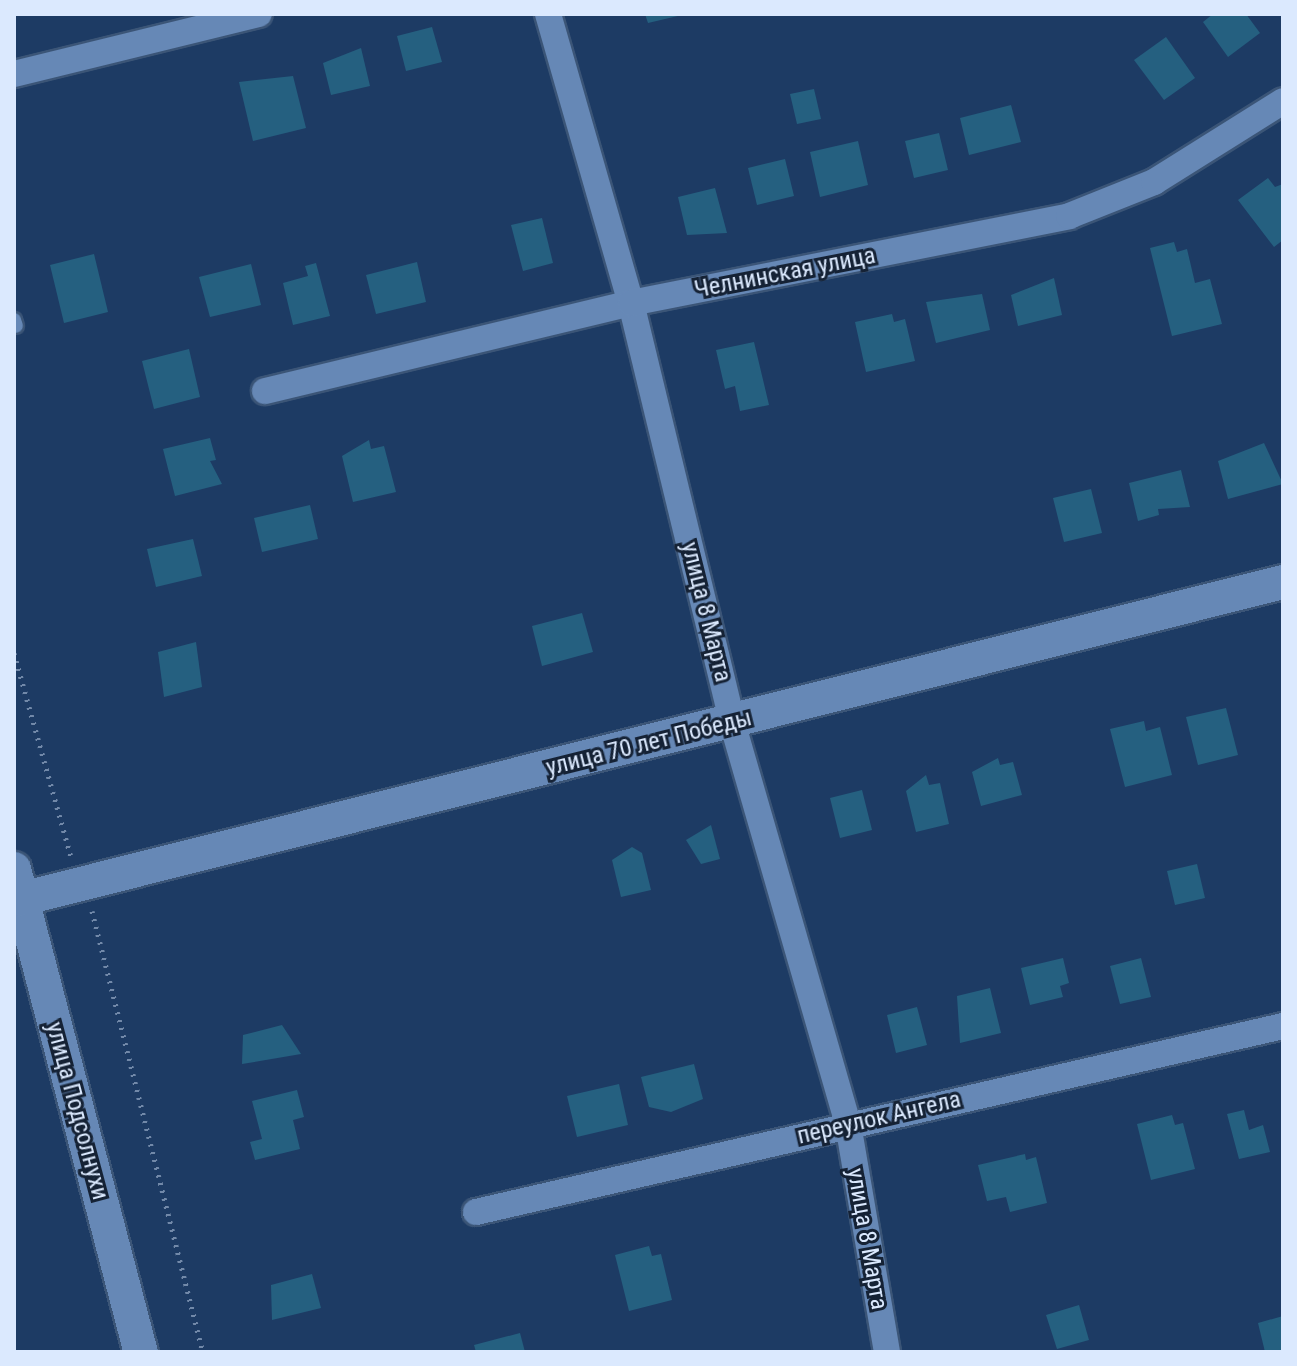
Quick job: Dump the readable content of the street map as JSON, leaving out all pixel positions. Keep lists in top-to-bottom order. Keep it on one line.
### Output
{"streets":{"street":["Челнинская улица","улица 8 Марта","улица 70 лет Победы","улица Подсолнухи","переулок Ангела"]},"crossings":[["Челнинская улица","улица 8 Марта"],["улица 8 Марта","улица 70 лет Победы"],["улица 8 Марта","переулок Ангела"],["улица 70 лет Победы","улица Подсолнухи"]]}
